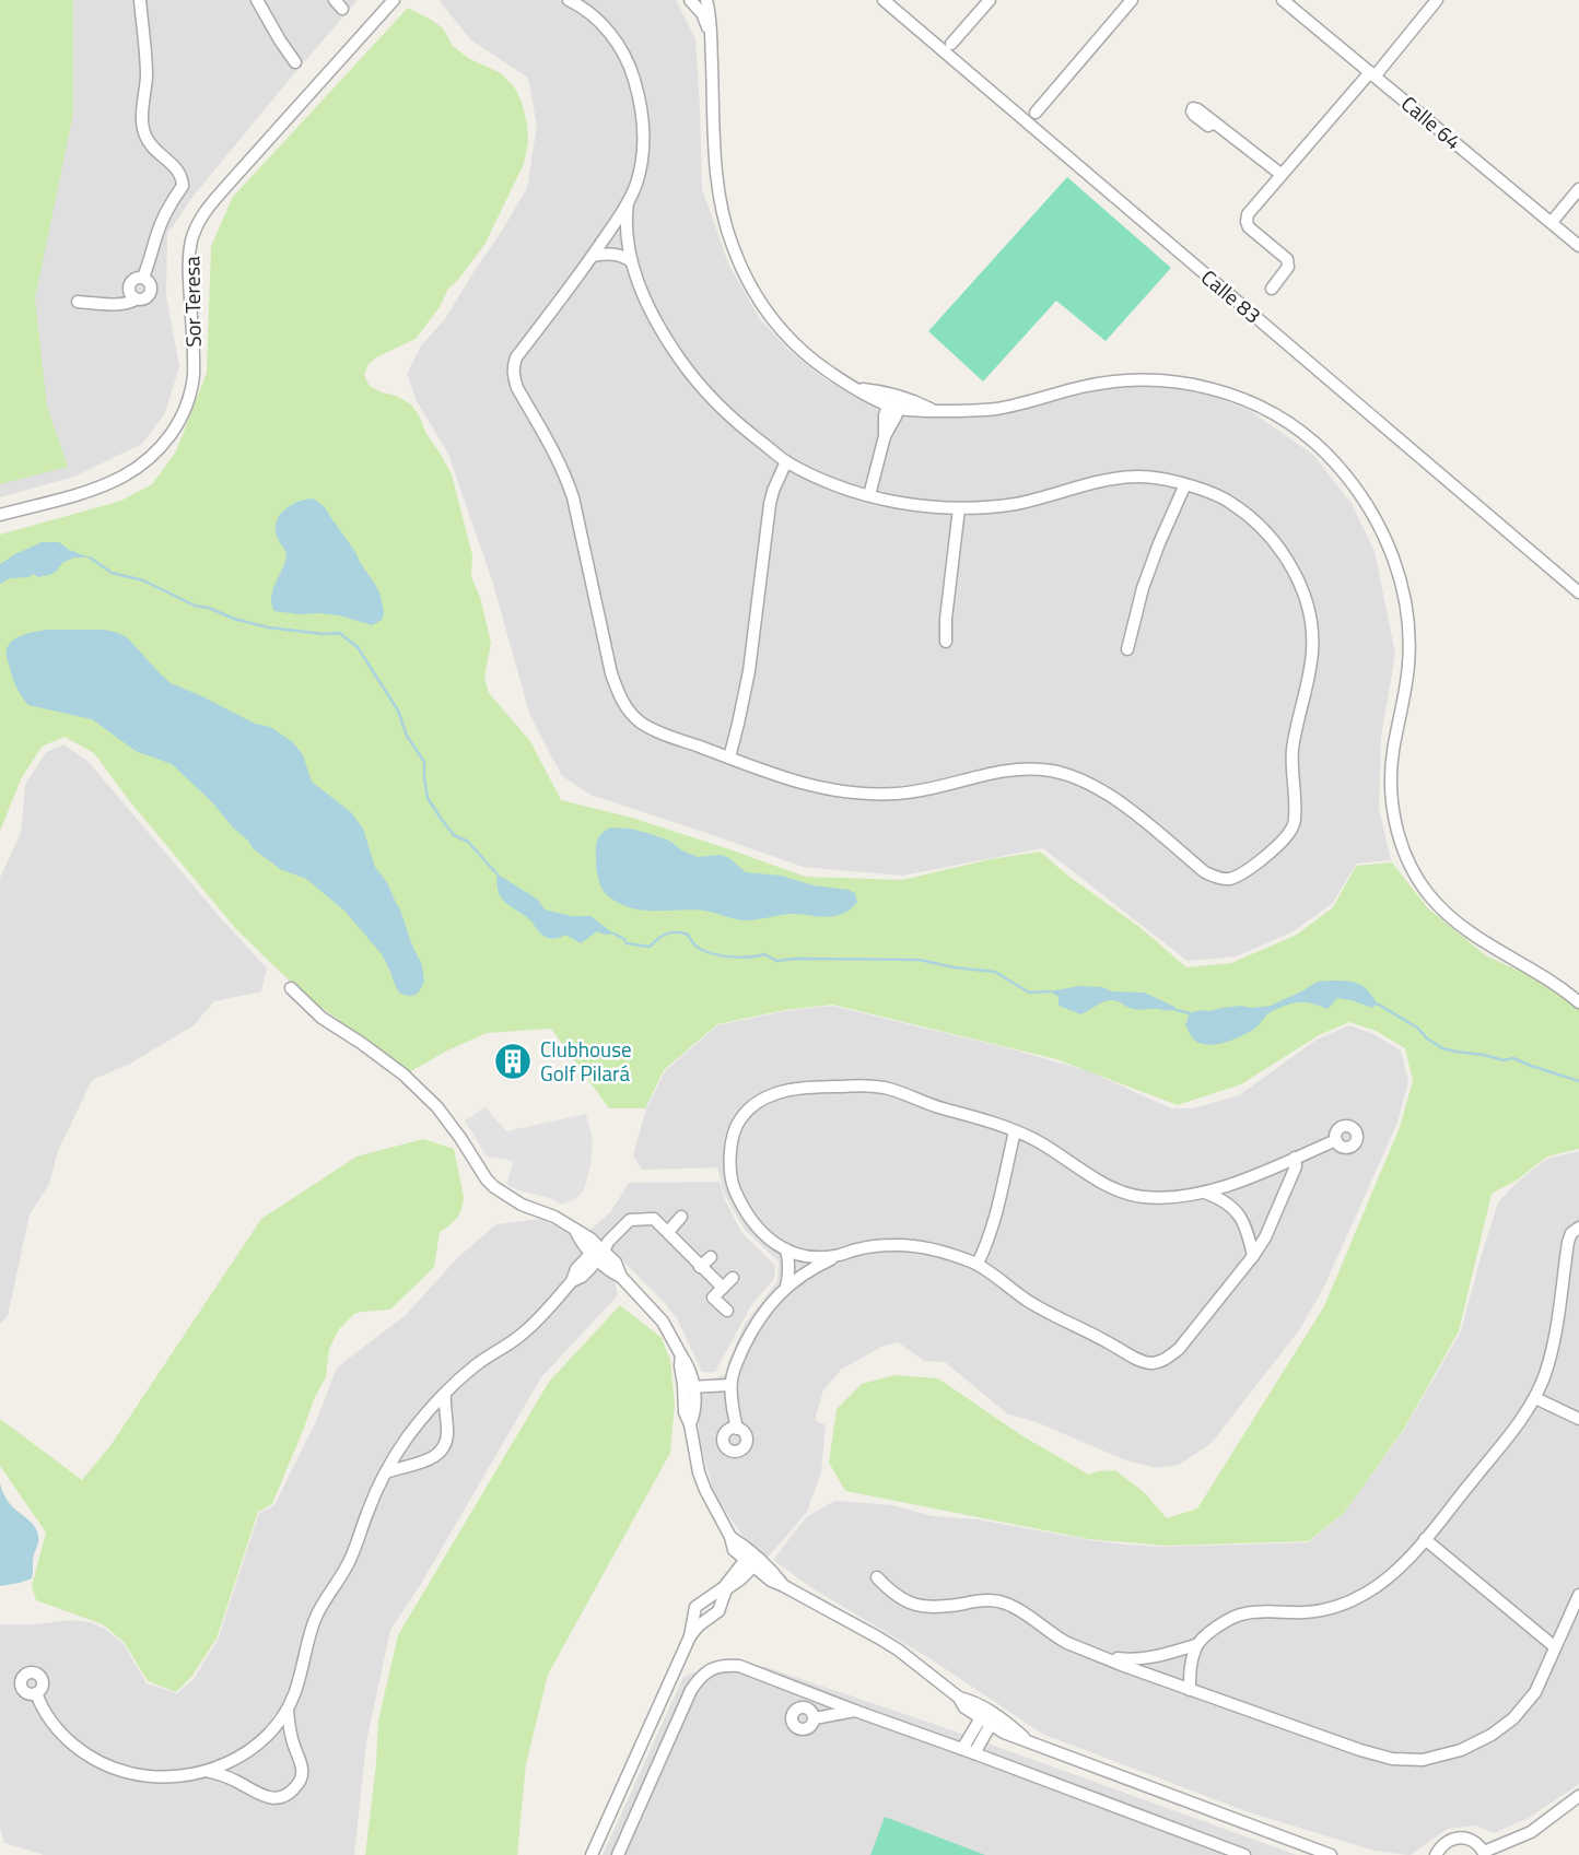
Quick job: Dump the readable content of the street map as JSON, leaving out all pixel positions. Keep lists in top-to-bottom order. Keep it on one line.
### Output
{"streets":{"street":["Calle 64","Calle 83","Sor Teresa"]},"places":{"building":["Clubhouse Golf Pilará"]}}
